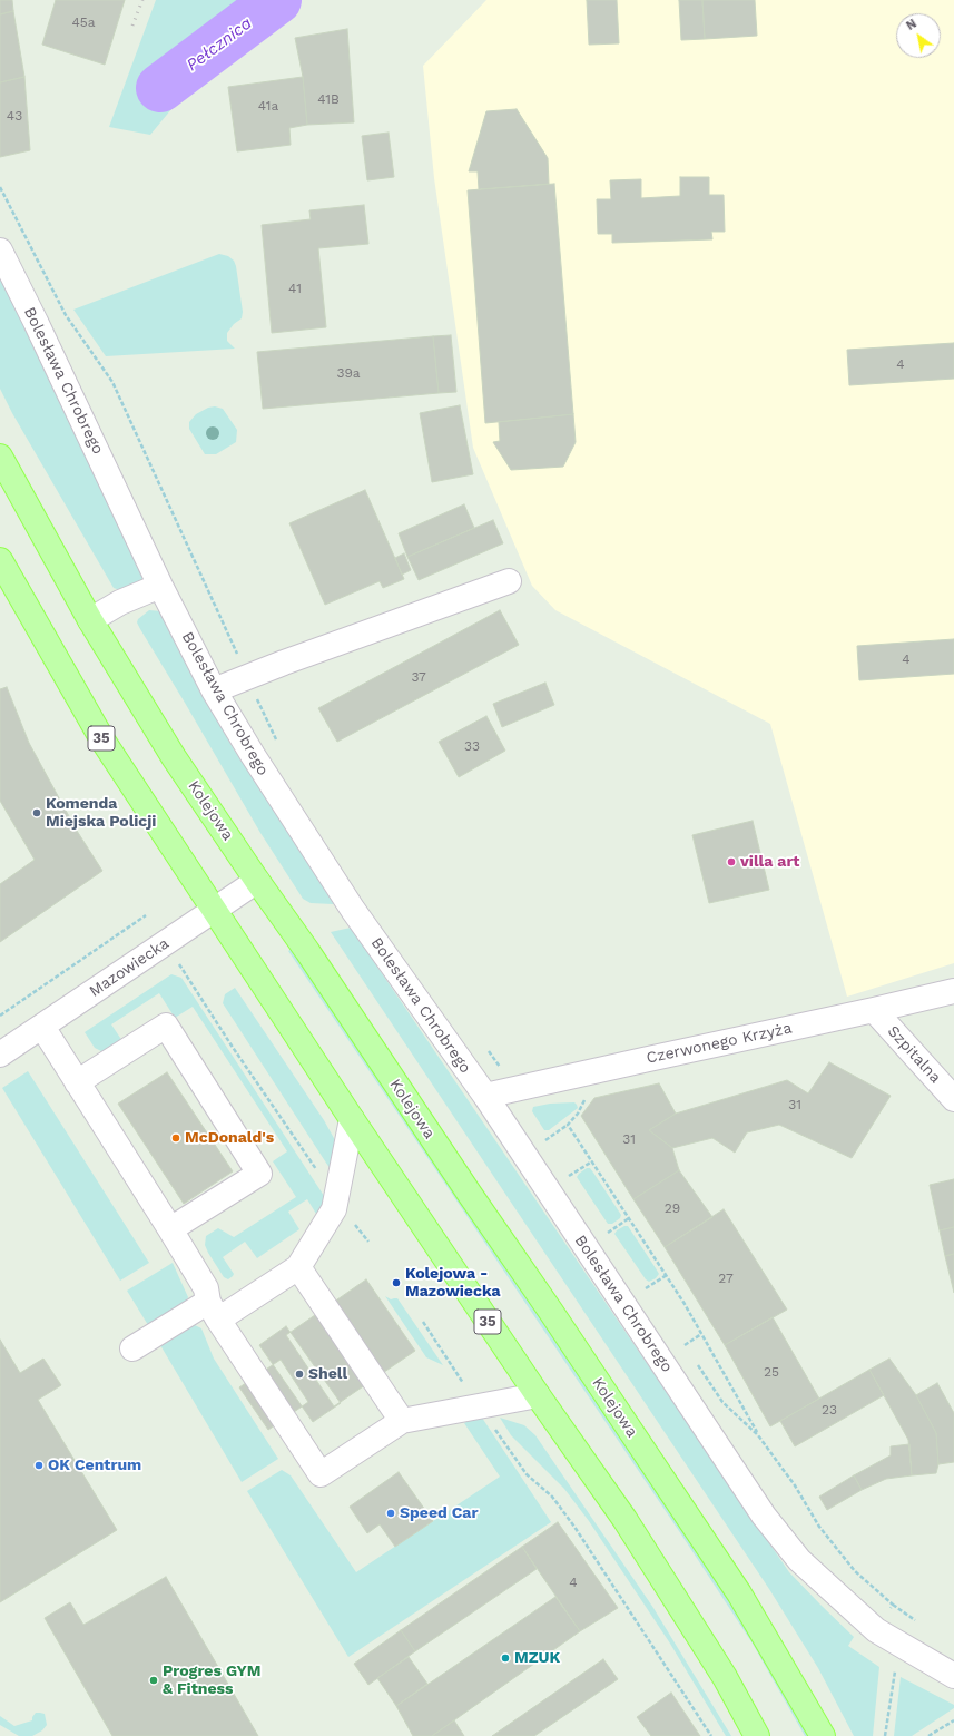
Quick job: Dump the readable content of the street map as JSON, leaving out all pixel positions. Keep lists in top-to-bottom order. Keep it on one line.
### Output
{"streets":{"main road":["35","Kolejowa"],"street":["Bolesława Chrobrego","Mazowiecka","Czerwonego Krzyża","Szpitalna"]},"crossings":[["Bolesława Chrobrego","Czerwonego Krzyża"],["35","Mazowiecka"],["Kolejowa","Mazowiecka"],["Czerwonego Krzyża","Szpitalna"]],"water":["Pełcznica"],"places":["Komenda Miejska Policji","villa art","McDonald's","Kolejowa - Mazowiecka","Shell","OK Centrum","Speed Car","MZUK","Progres GYM & Fitness"],"house_numbers":["45a","41B","41a","43","41","4","39a","4","37","33","31","31","29","27","25","23","4"],"north":"top left"}
